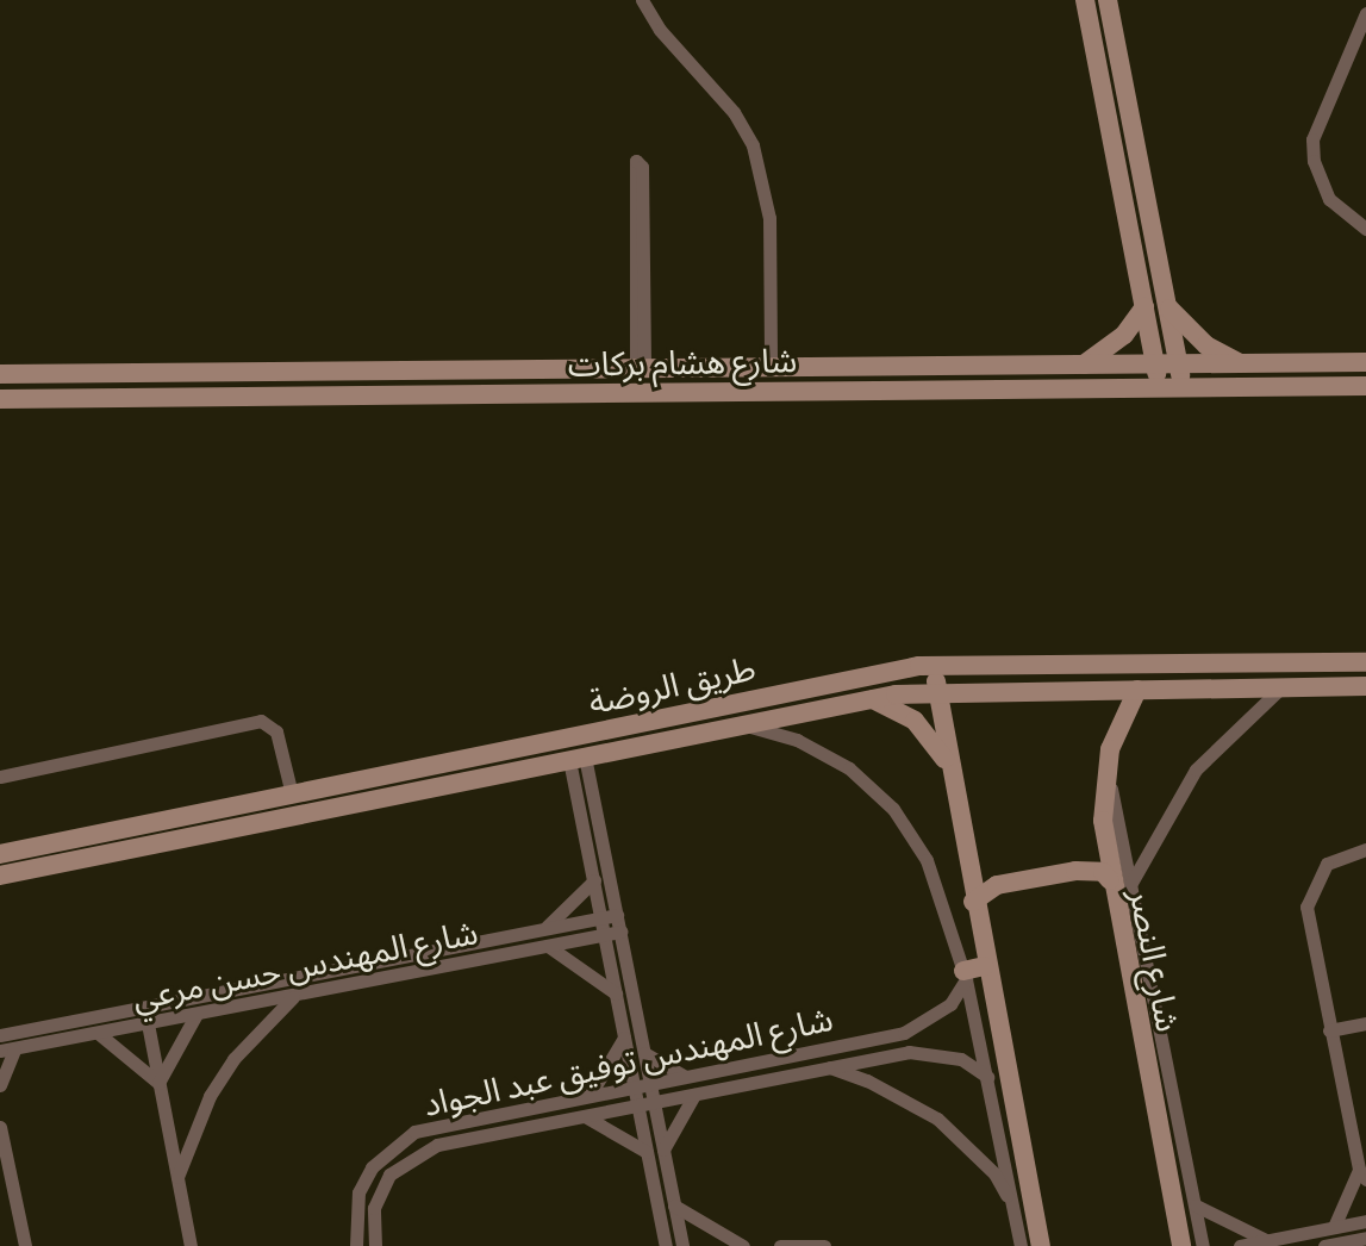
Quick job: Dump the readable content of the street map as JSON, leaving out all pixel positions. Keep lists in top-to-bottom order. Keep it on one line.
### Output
{"streets":{"street":["شارع هشام بركات","طريق الروضة","شارع النصر","شارع المهندس حسن مرعي","شارع المهندس توفيق عبد الجواد"]},"crossings":[["طريق الروضة","شارع النصر"]]}
